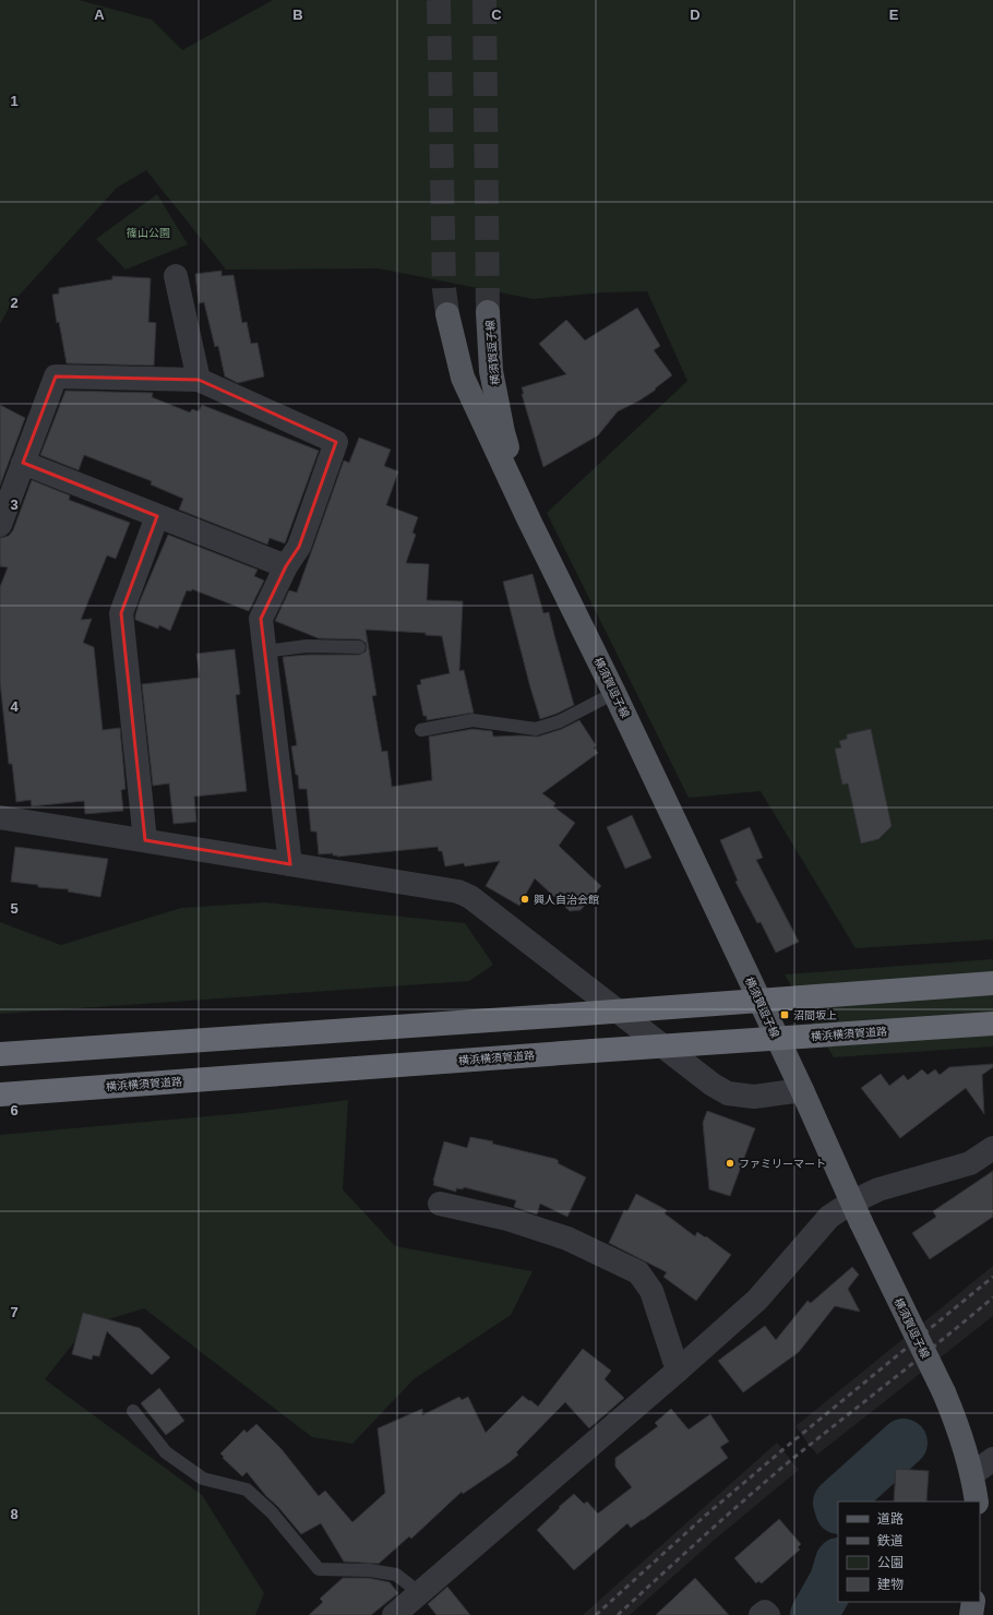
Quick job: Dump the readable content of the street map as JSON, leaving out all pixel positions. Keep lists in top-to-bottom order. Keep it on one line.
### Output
{"streets":{"highway":["横浜横須賀道路"],"main road":["横須賀逗子線"]},"parks":["篠山公園"],"places":{"other":["興人自治会館","ファミリーマート"],"transit":["沼間坂上"]},"legend":["道路","鉄道","公園","建物"],"grid":{"columns":["A","B","C","D","E"],"rows":["1","2","3","4","5","6","7","8"]}}
